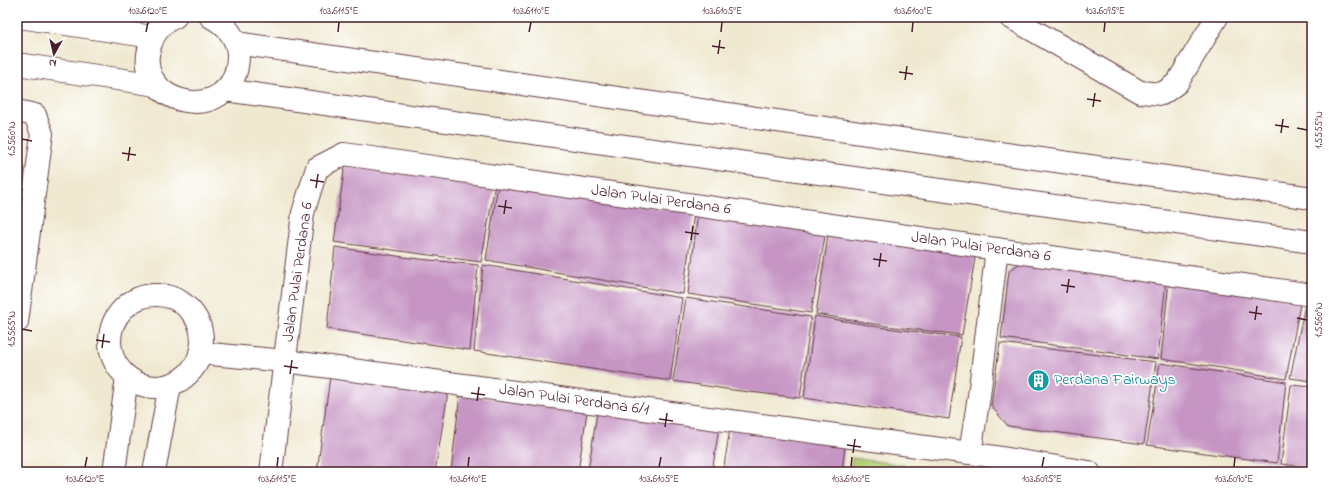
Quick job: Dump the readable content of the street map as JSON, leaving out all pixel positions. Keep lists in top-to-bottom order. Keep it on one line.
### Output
{"streets":{"street":["Jalan Pulai Perdana 6","Jalan Pulai Perdana 6/1"]},"crossings":[["Jalan Pulai Perdana 6","Jalan Pulai Perdana 6/1"]],"places":{"building":["Perdana Fairways"]},"north":"bottom","coordinates":["103.6120°E","103.6115°E","103.6110°E","103.6105°E","103.6100°E","103.6095°E","1.5555°N","1.5560°N","1.5565°N","103.6090°E"]}
